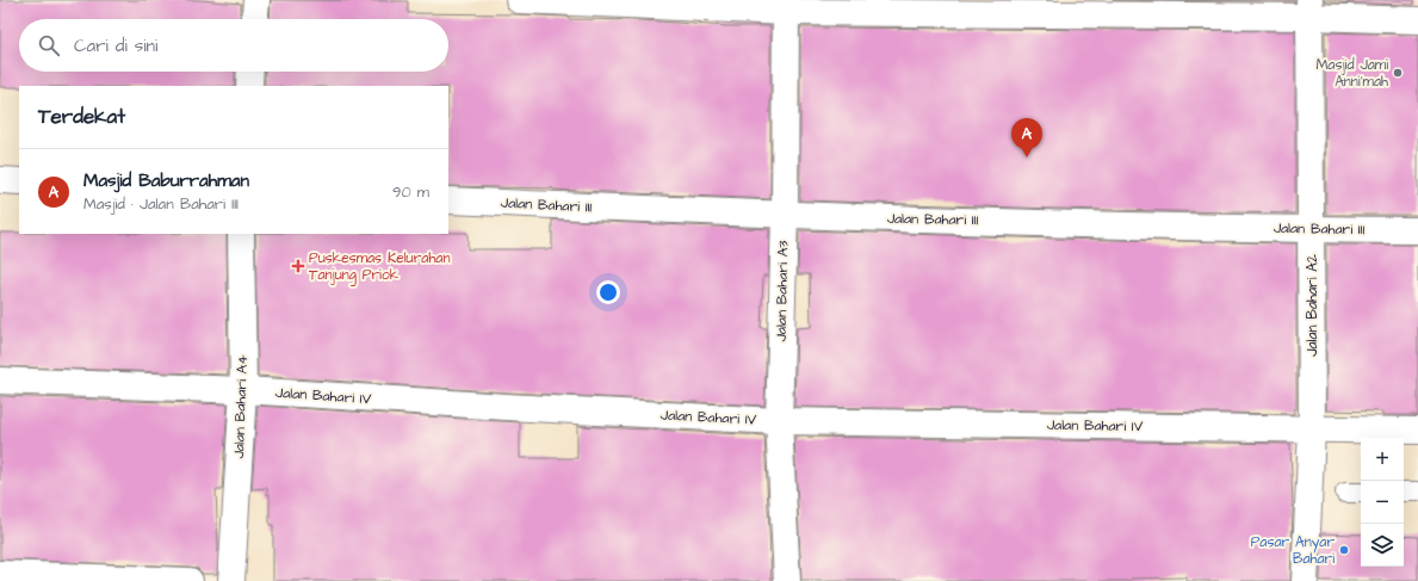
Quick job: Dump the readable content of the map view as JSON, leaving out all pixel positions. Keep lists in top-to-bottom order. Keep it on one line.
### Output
{"streets":{"street":["Jalan Bahari III","Jalan Bahari A3","Jalan Bahari A2","Jalan Bahari IV","Jalan Bahari A4"]},"crossings":[["Jalan Bahari III","Jalan Bahari A3"],["Jalan Bahari III","Jalan Bahari A2"],["Jalan Bahari A3","Jalan Bahari IV"],["Jalan Bahari A2","Jalan Bahari IV"],["Jalan Bahari IV","Jalan Bahari A4"]],"places":{"other":["Masjid Jami Anni'mah","Pasar Anyar Bahari"],"health":["Puskesmas Kelurahan Tanjung Priok"]},"page":{"search":"Cari di sini","heading":"Terdekat","pins":"A","list":[{"mark":"A","name":"Masjid Baburrahman","note":"Masjid · Jalan Bahari III","value":"90 m"}],"map_buttons":["+","−"]}}
